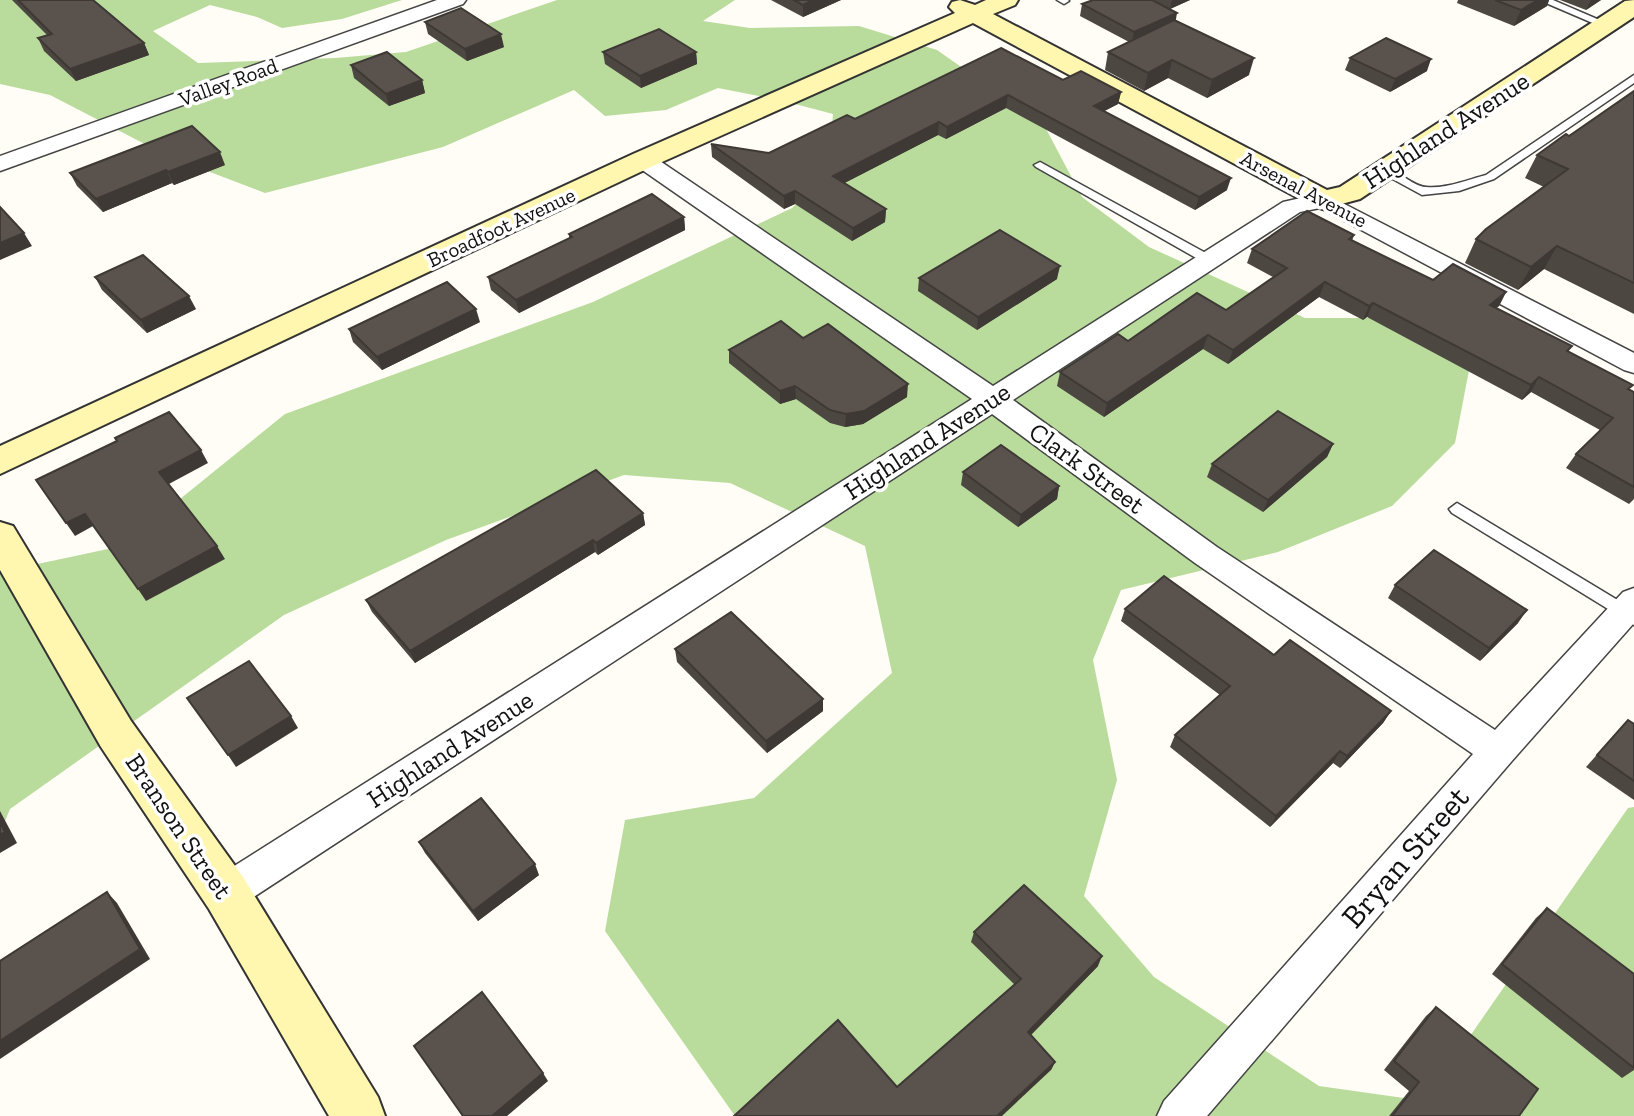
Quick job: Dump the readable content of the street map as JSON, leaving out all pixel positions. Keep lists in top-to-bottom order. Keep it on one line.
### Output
{"streets":{"street":["Valley Road","Highland Avenue","Arsenal Avenue","Broadfoot Avenue","Clark Street","Branson Street","Bryan Street"]},"crossings":[["Highland Avenue","Arsenal Avenue"],["Highland Avenue","Clark Street"],["Highland Avenue","Branson Street"],["Arsenal Avenue","Broadfoot Avenue"],["Broadfoot Avenue","Clark Street"],["Clark Street","Bryan Street"]]}
